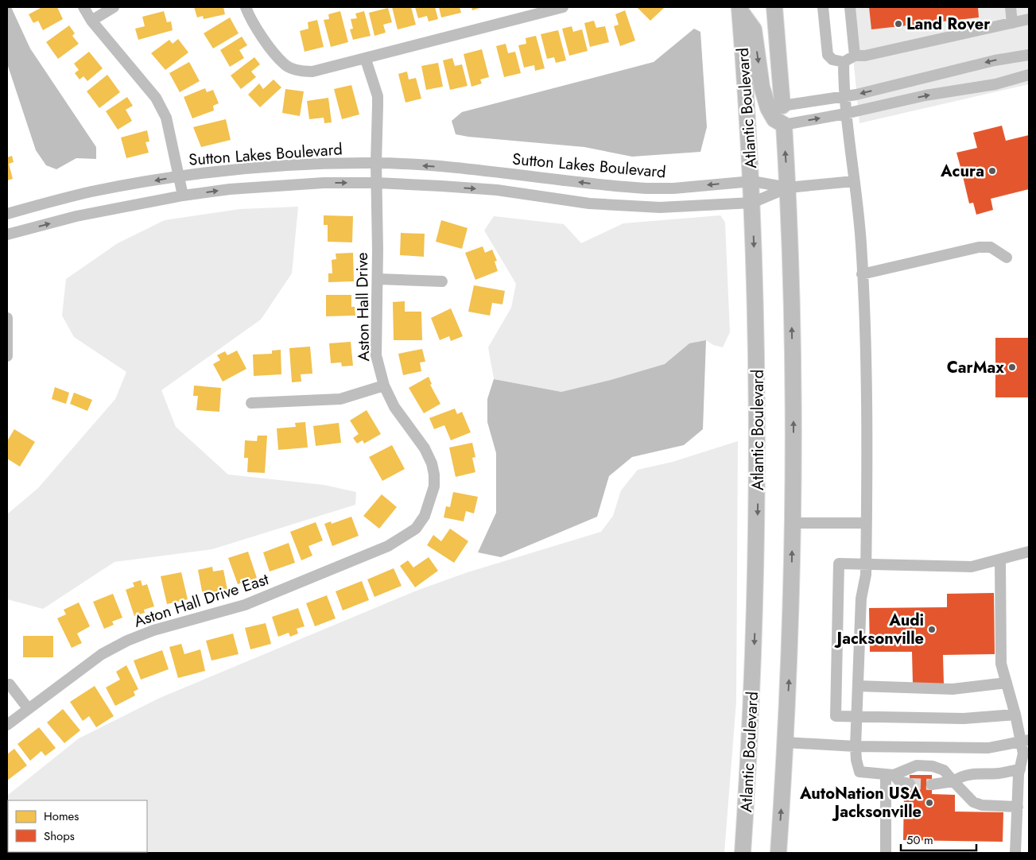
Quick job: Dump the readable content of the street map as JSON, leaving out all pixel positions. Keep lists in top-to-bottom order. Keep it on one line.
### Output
{"streets":{"highway":["Atlantic Boulevard"],"street":["Sutton Lakes Boulevard","Aston Hall Drive","Aston Hall Drive East"]},"crossings":[["Atlantic Boulevard","Sutton Lakes Boulevard"],["Sutton Lakes Boulevard","Aston Hall Drive"],["Aston Hall Drive","Aston Hall Drive East"]],"places":["Land Rover","Acura","CarMax","Audi Jacksonville","AutoNation USA Jacksonville"],"legend":["Homes","Shops"],"scale_bar":"50 m"}
